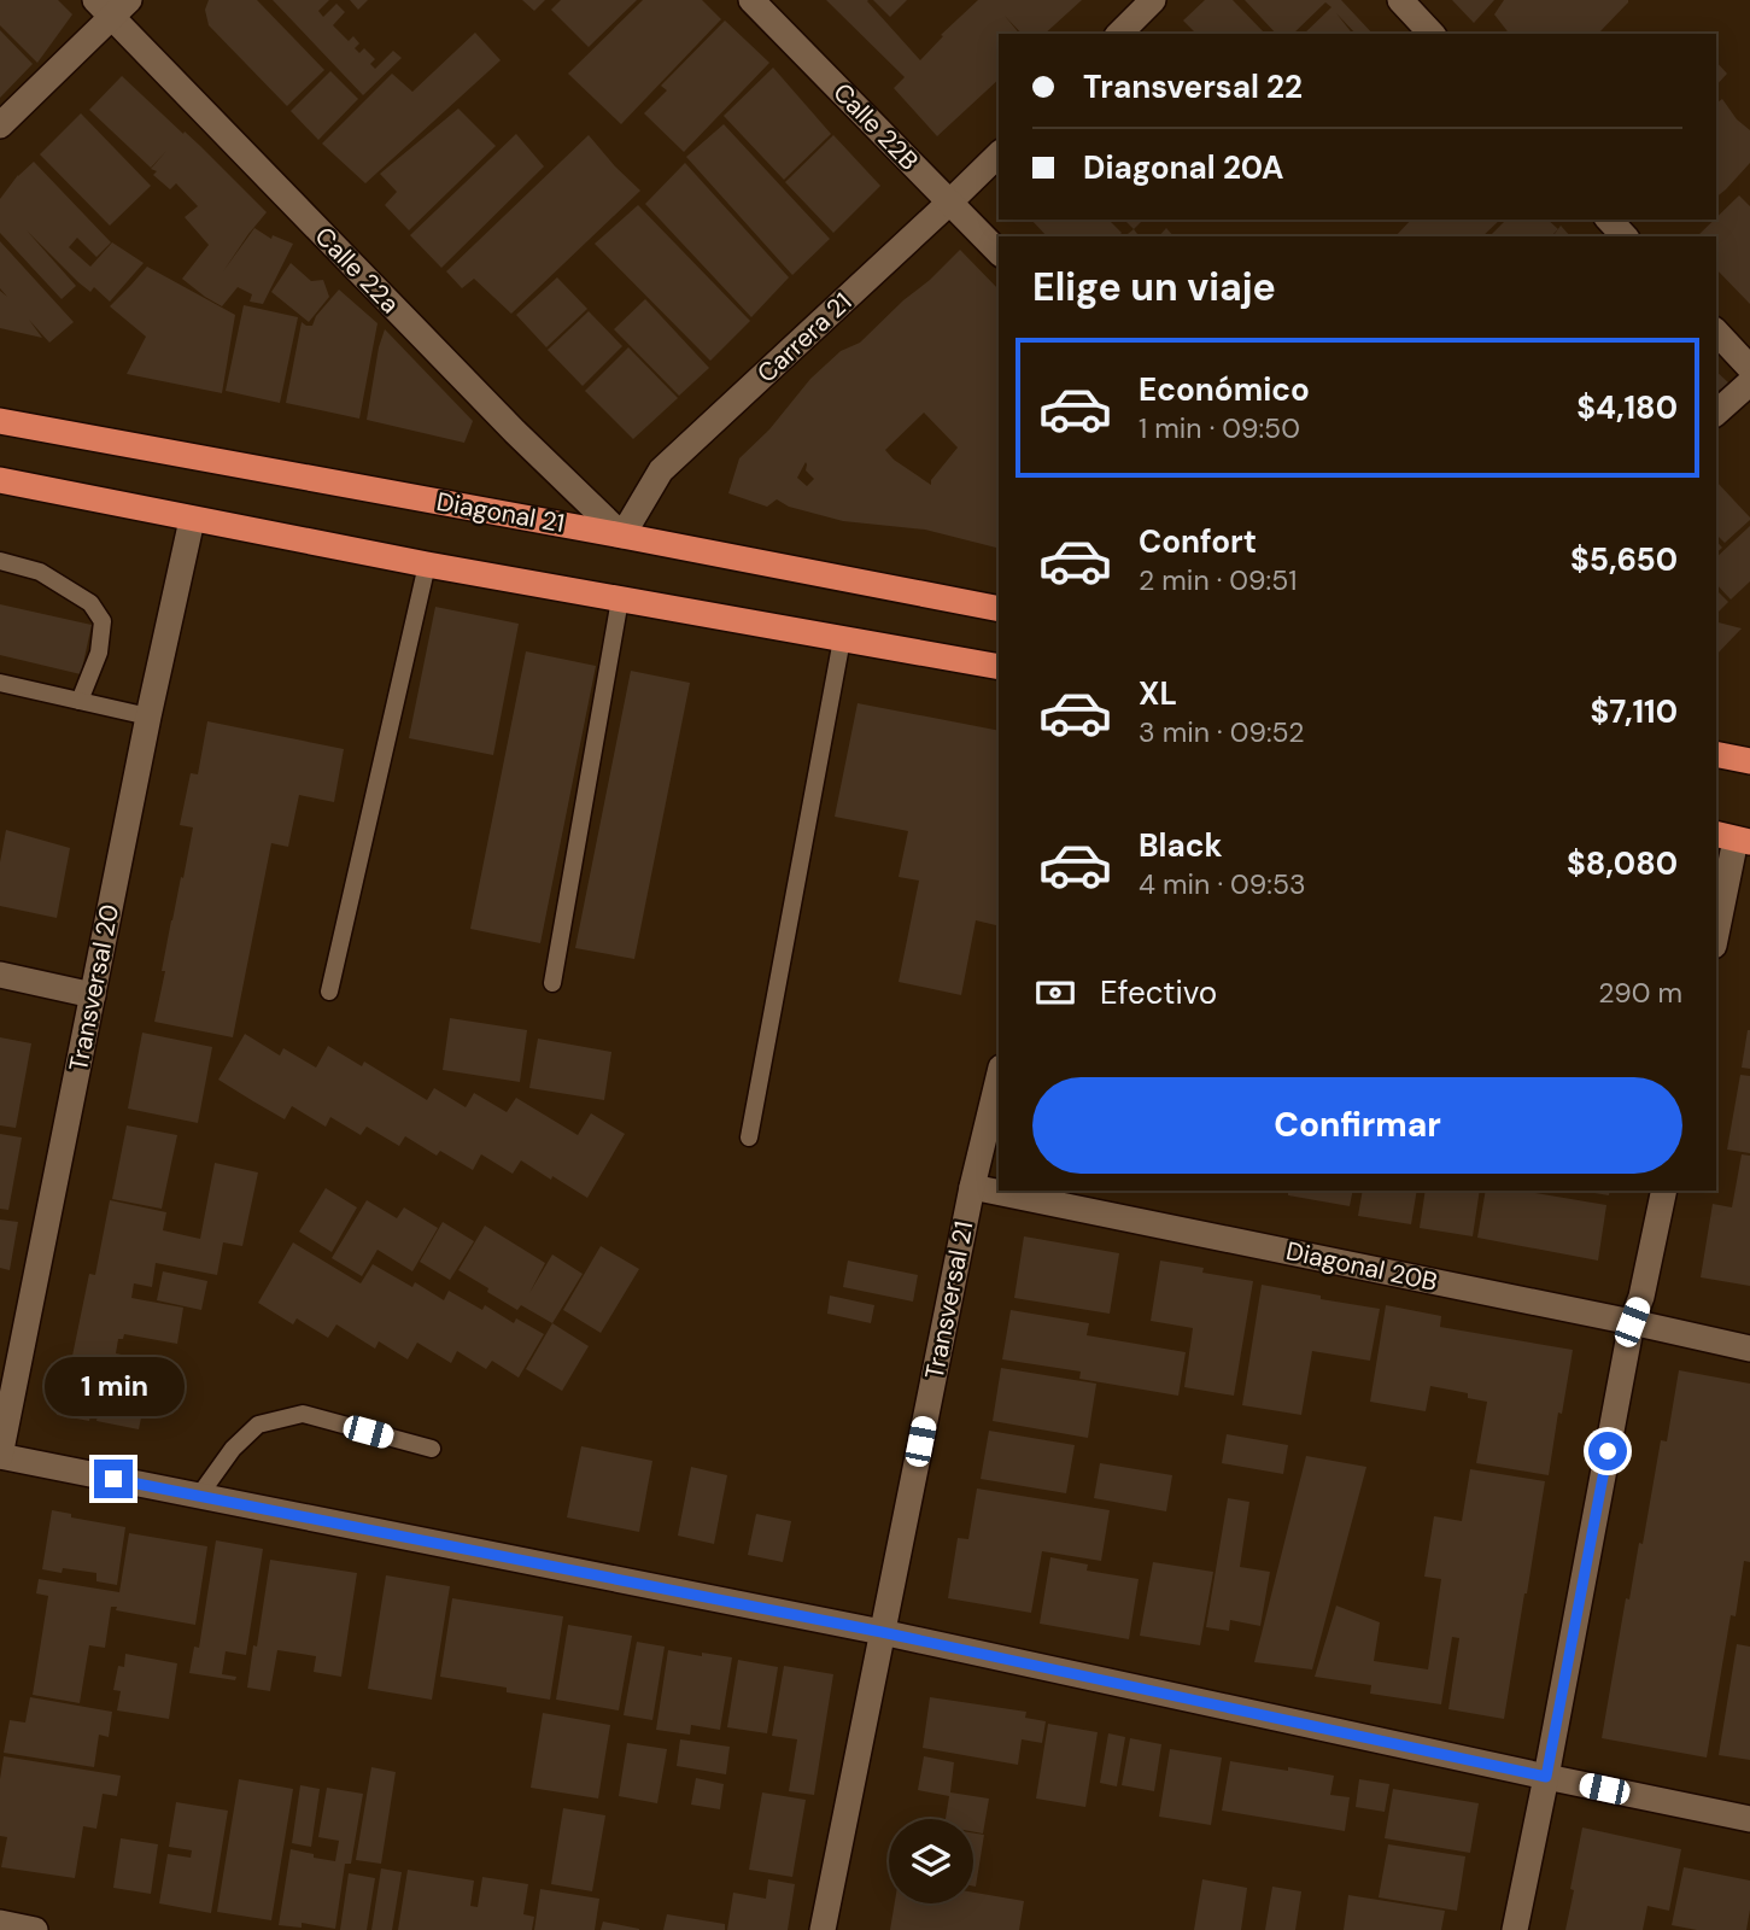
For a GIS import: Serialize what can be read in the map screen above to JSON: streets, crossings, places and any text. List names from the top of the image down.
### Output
{
  "streets": {
    "highway": ["Diagonal 21"],
    "street": [
      "Calle 22B",
      "Calle 22a",
      "Carrera 21",
      "Transversal 20",
      "Diagonal 20B",
      "Transversal 21"
    ]
  },
  "crossings": [
    ["Calle 22B", "Carrera 21"],
    ["Calle 22a", "Carrera 21"],
    ["Calle 22a", "Diagonal 21"],
    ["Carrera 21", "Diagonal 21"],
    ["Diagonal 20B", "Transversal 21"]
  ],
  "page": {
    "banner": ["Transversal 22", "Diagonal 20A"],
    "heading": "Elige un viaje",
    "list": [
      {
        "name": "Económico",
        "note": "1 min · 09:50",
        "value": "$4,180"
      },
      {
        "name": "Confort",
        "note": "2 min · 09:51",
        "value": "$5,650"
      },
      {
        "name": "XL",
        "note": "3 min · 09:52",
        "value": "$7,110"
      },
      {
        "name": "Black",
        "note": "4 min · 09:53",
        "value": "$8,080"
      }
    ],
    "pay": ["Efectivo", "290 m"],
    "buttons": "Confirmar",
    "bubble": "1 min"
  }
}
